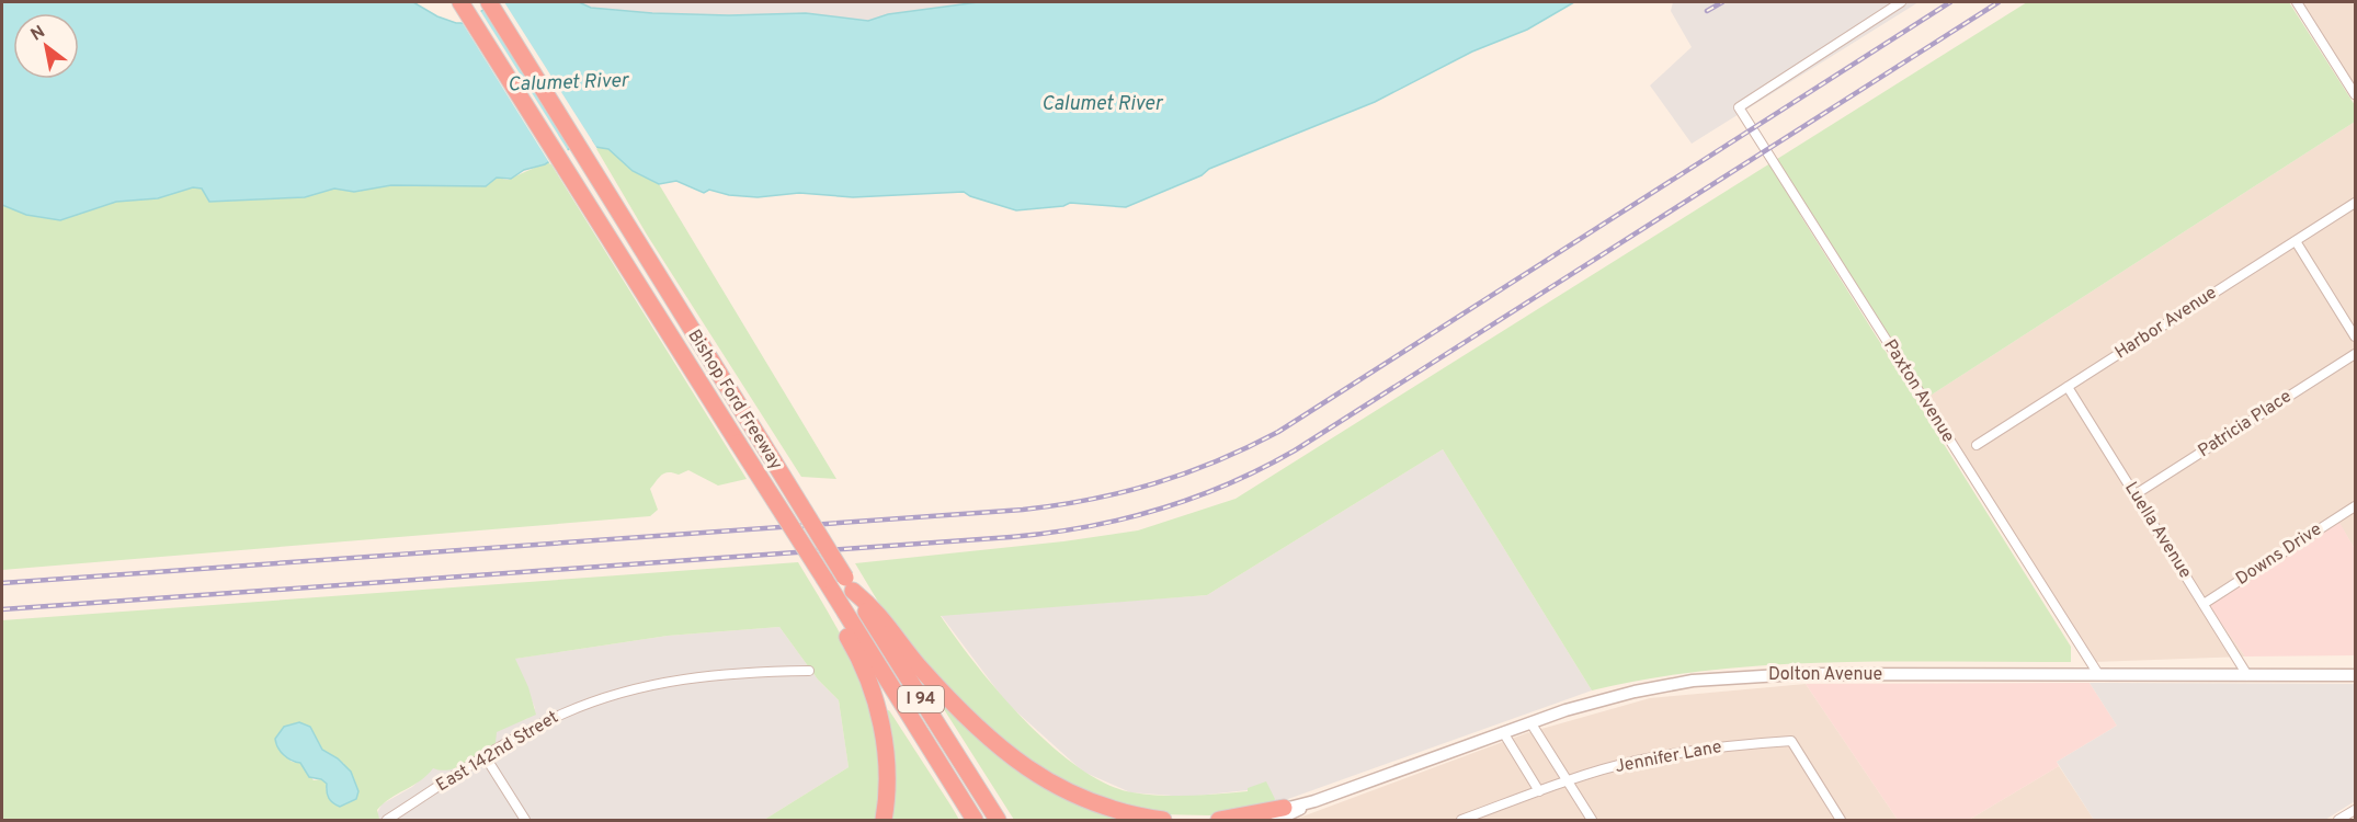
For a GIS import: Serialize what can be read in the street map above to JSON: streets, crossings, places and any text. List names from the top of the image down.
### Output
{
  "streets": {
    "highway": ["Bishop Ford Freeway", "I 94"],
    "street": [
      "Harbor Avenue",
      "Paxton Avenue",
      "Patricia Place",
      "Luella Avenue",
      "Downs Drive",
      "Dolton Avenue",
      "East 142nd Street",
      "Jennifer Lane"
    ]
  },
  "crossings": [
    ["Harbor Avenue", "Luella Avenue"],
    ["Paxton Avenue", "Dolton Avenue"],
    ["Patricia Place", "Luella Avenue"],
    ["Luella Avenue", "Downs Drive"],
    ["Luella Avenue", "Dolton Avenue"]
  ],
  "water": ["Calumet River"],
  "north": "top left"
}
